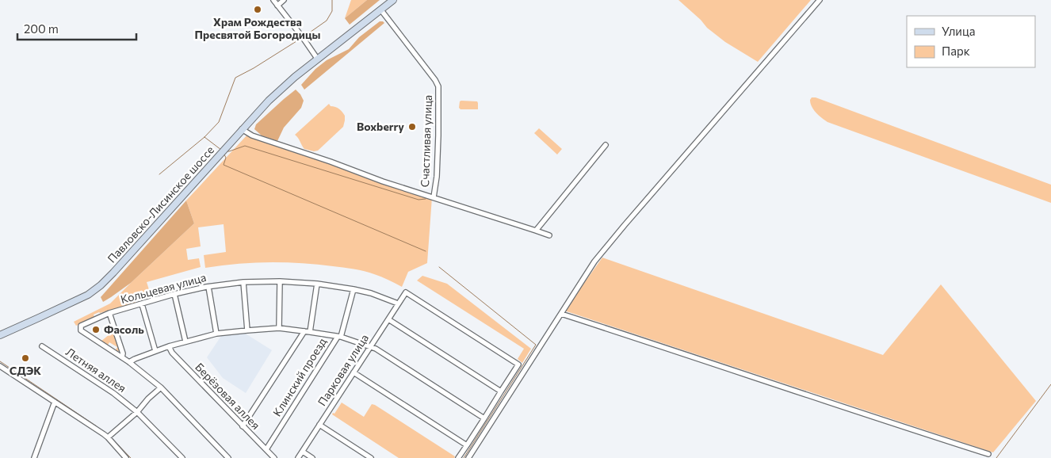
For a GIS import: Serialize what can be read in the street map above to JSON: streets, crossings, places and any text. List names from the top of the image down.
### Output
{
  "streets": {
    "main road": ["Павловско-Лисинское шоссе"],
    "street": [
      "Счастливая улица",
      "Кольцевая улица",
      "Летняя аллея",
      "Парковая улица",
      "Клинский проезд",
      "Берёзовая аллея"
    ]
  },
  "crossings": [
    ["Счастливая улица", "Павловско-Лисинское шоссе"],
    ["Кольцевая улица", "Парковая улица"],
    ["Кольцевая улица", "Клинский проезд"],
    ["Клинский проезд", "Берёзовая аллея"]
  ],
  "places": [
    "Храм Рождества Пресвятой Богородицы",
    "Boxberry",
    "Фасоль",
    "СДЭК"
  ],
  "legend": ["Улица", "Парк"],
  "scale_bar": "200 m"
}
